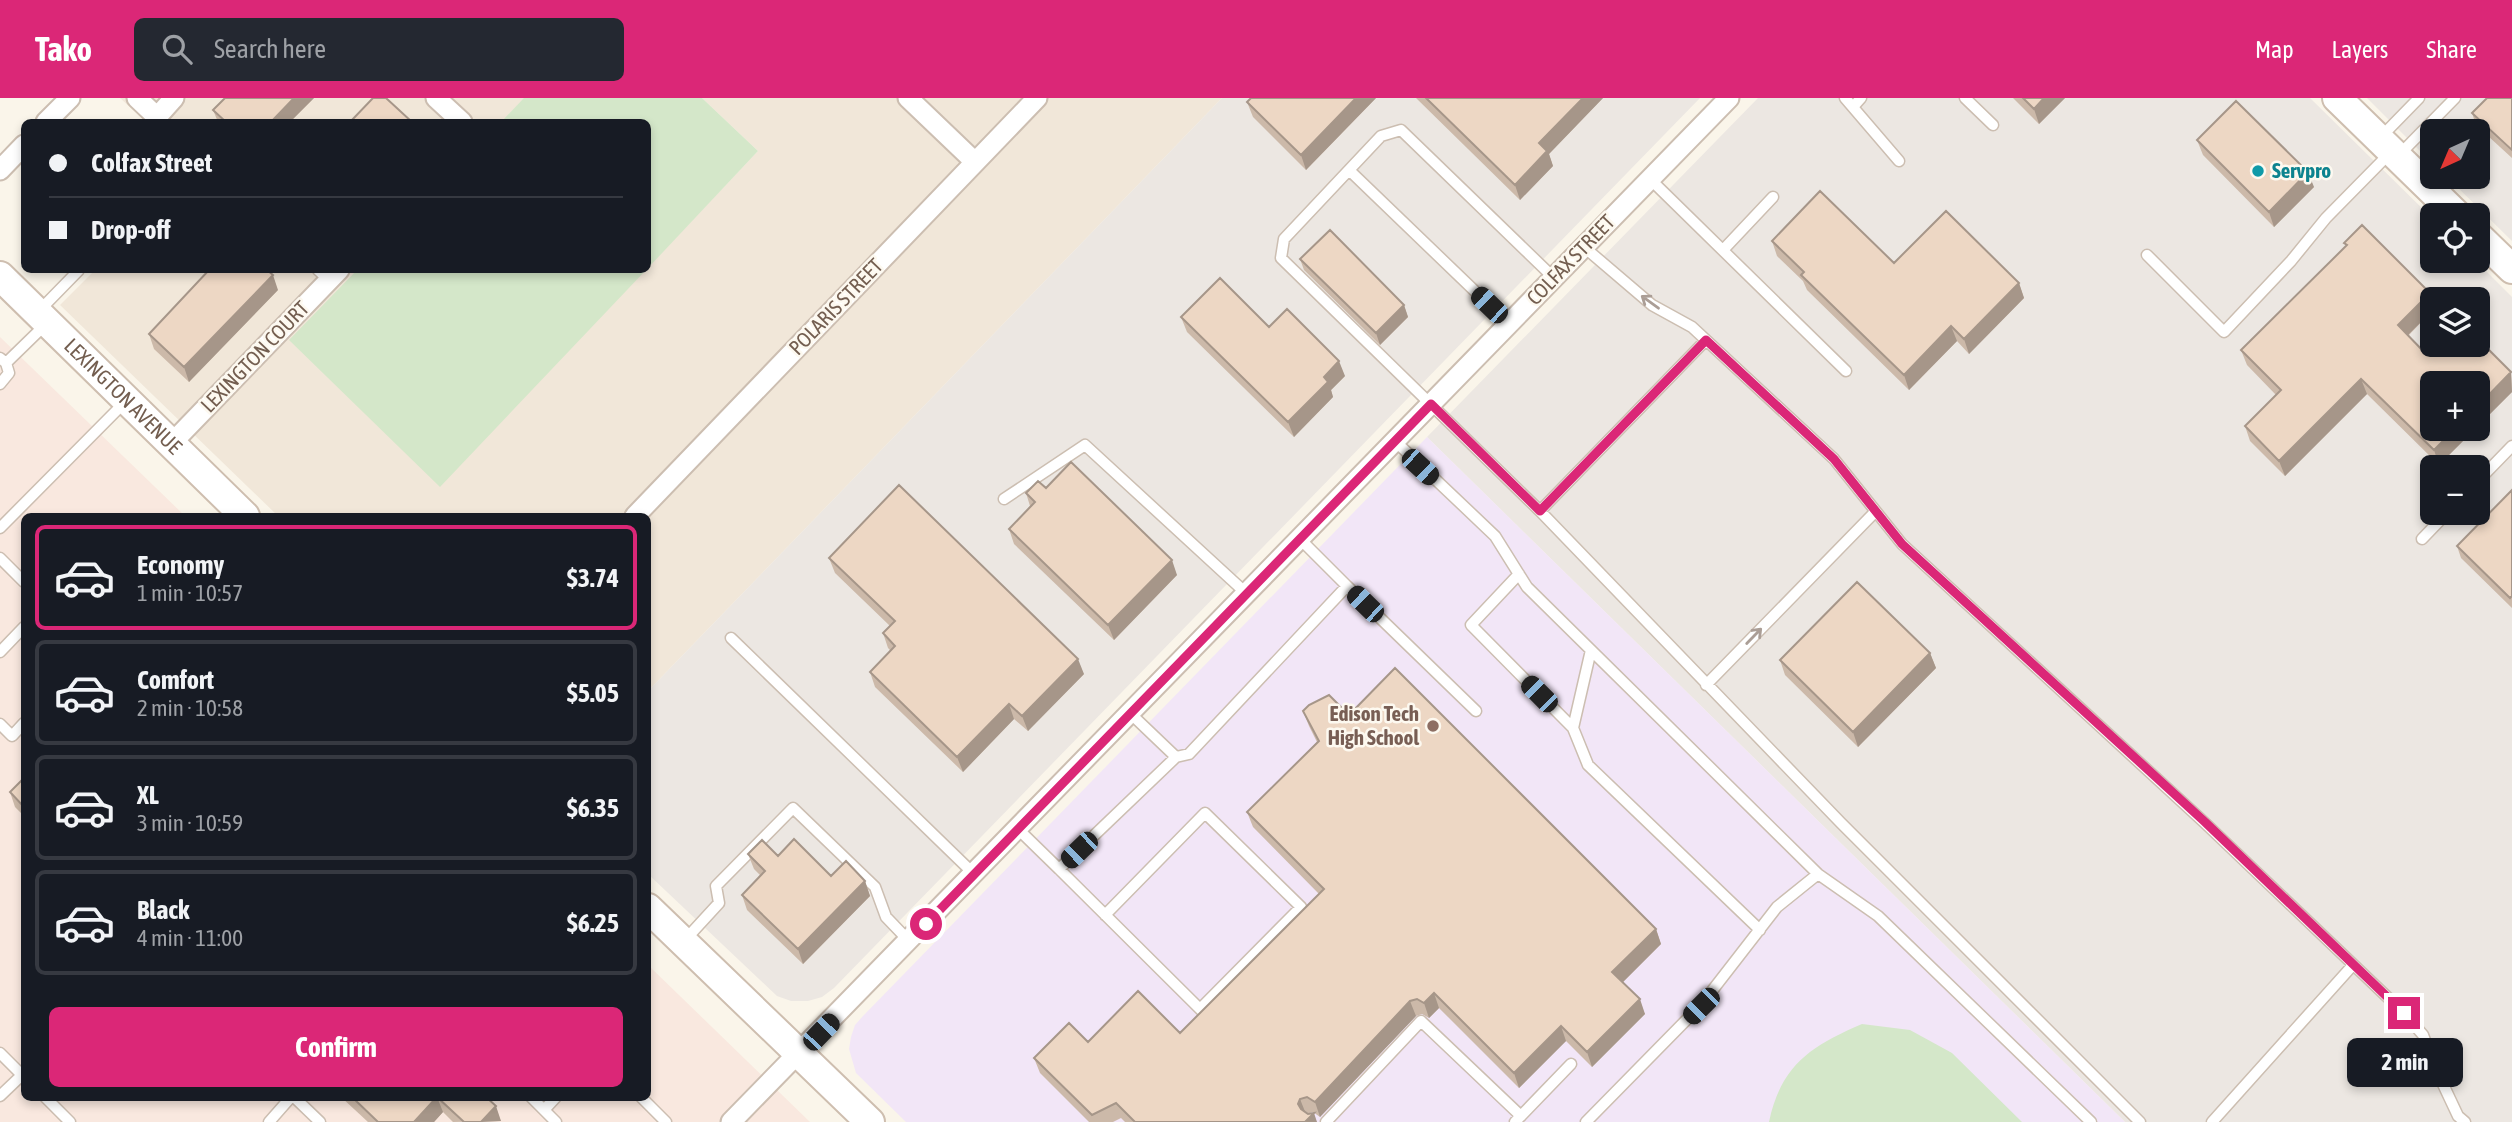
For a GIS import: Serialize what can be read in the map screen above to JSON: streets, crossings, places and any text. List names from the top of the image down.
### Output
{
  "streets": {
    "main road": ["LEXINGTON AVENUE"],
    "street": ["COLFAX STREET", "POLARIS STREET", "LEXINGTON COURT"]
  },
  "crossings": [
    ["LEXINGTON COURT", "LEXINGTON AVENUE"]
  ],
  "places": ["Servpro", "Edison Tech High School"],
  "north": "bottom left",
  "page": {
    "header": "Tako",
    "search": "Search here",
    "nav": ["Map", "Layers", "Share"],
    "map_buttons": ["+", "−"],
    "banner": ["Colfax Street", "Drop-off"],
    "list": [
      {
        "name": "Economy",
        "note": "1 min · 10:57",
        "value": "$3.74"
      },
      {
        "name": "Comfort",
        "note": "2 min · 10:58",
        "value": "$5.05"
      },
      {
        "name": "XL",
        "note": "3 min · 10:59",
        "value": "$6.35"
      },
      {
        "name": "Black",
        "note": "4 min · 11:00",
        "value": "$6.25"
      }
    ],
    "buttons": "Confirm",
    "bubble": "2 min"
  }
}
